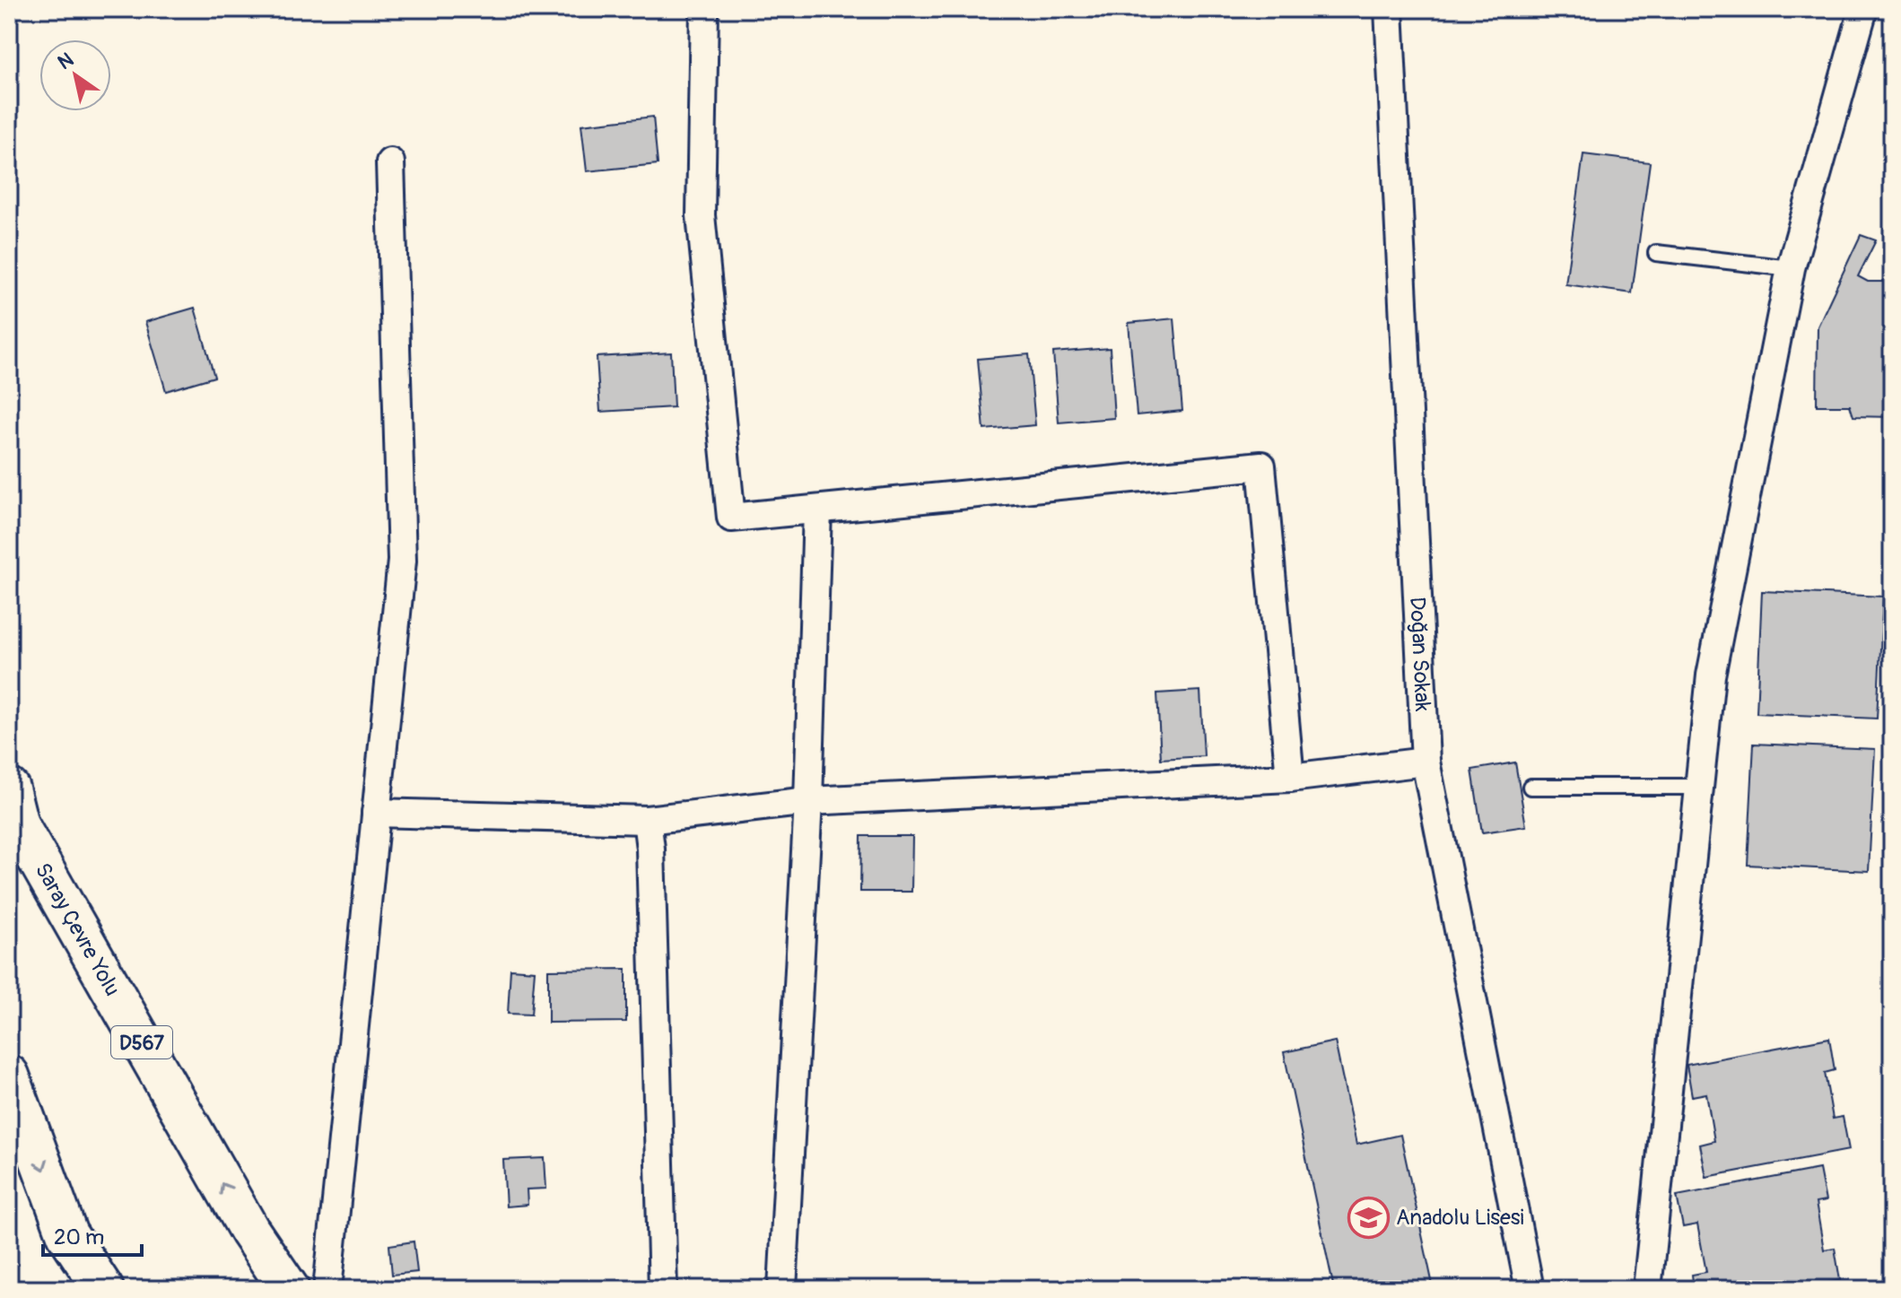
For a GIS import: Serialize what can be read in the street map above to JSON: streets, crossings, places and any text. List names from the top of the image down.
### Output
{
  "streets": {
    "highway": ["Saray Çevre Yolu", "D567"],
    "street": ["Doğan Sokak"]
  },
  "places": {
    "school or university": ["Anadolu Lisesi"]
  },
  "scale_bar": "20 m",
  "north": "top left"
}
